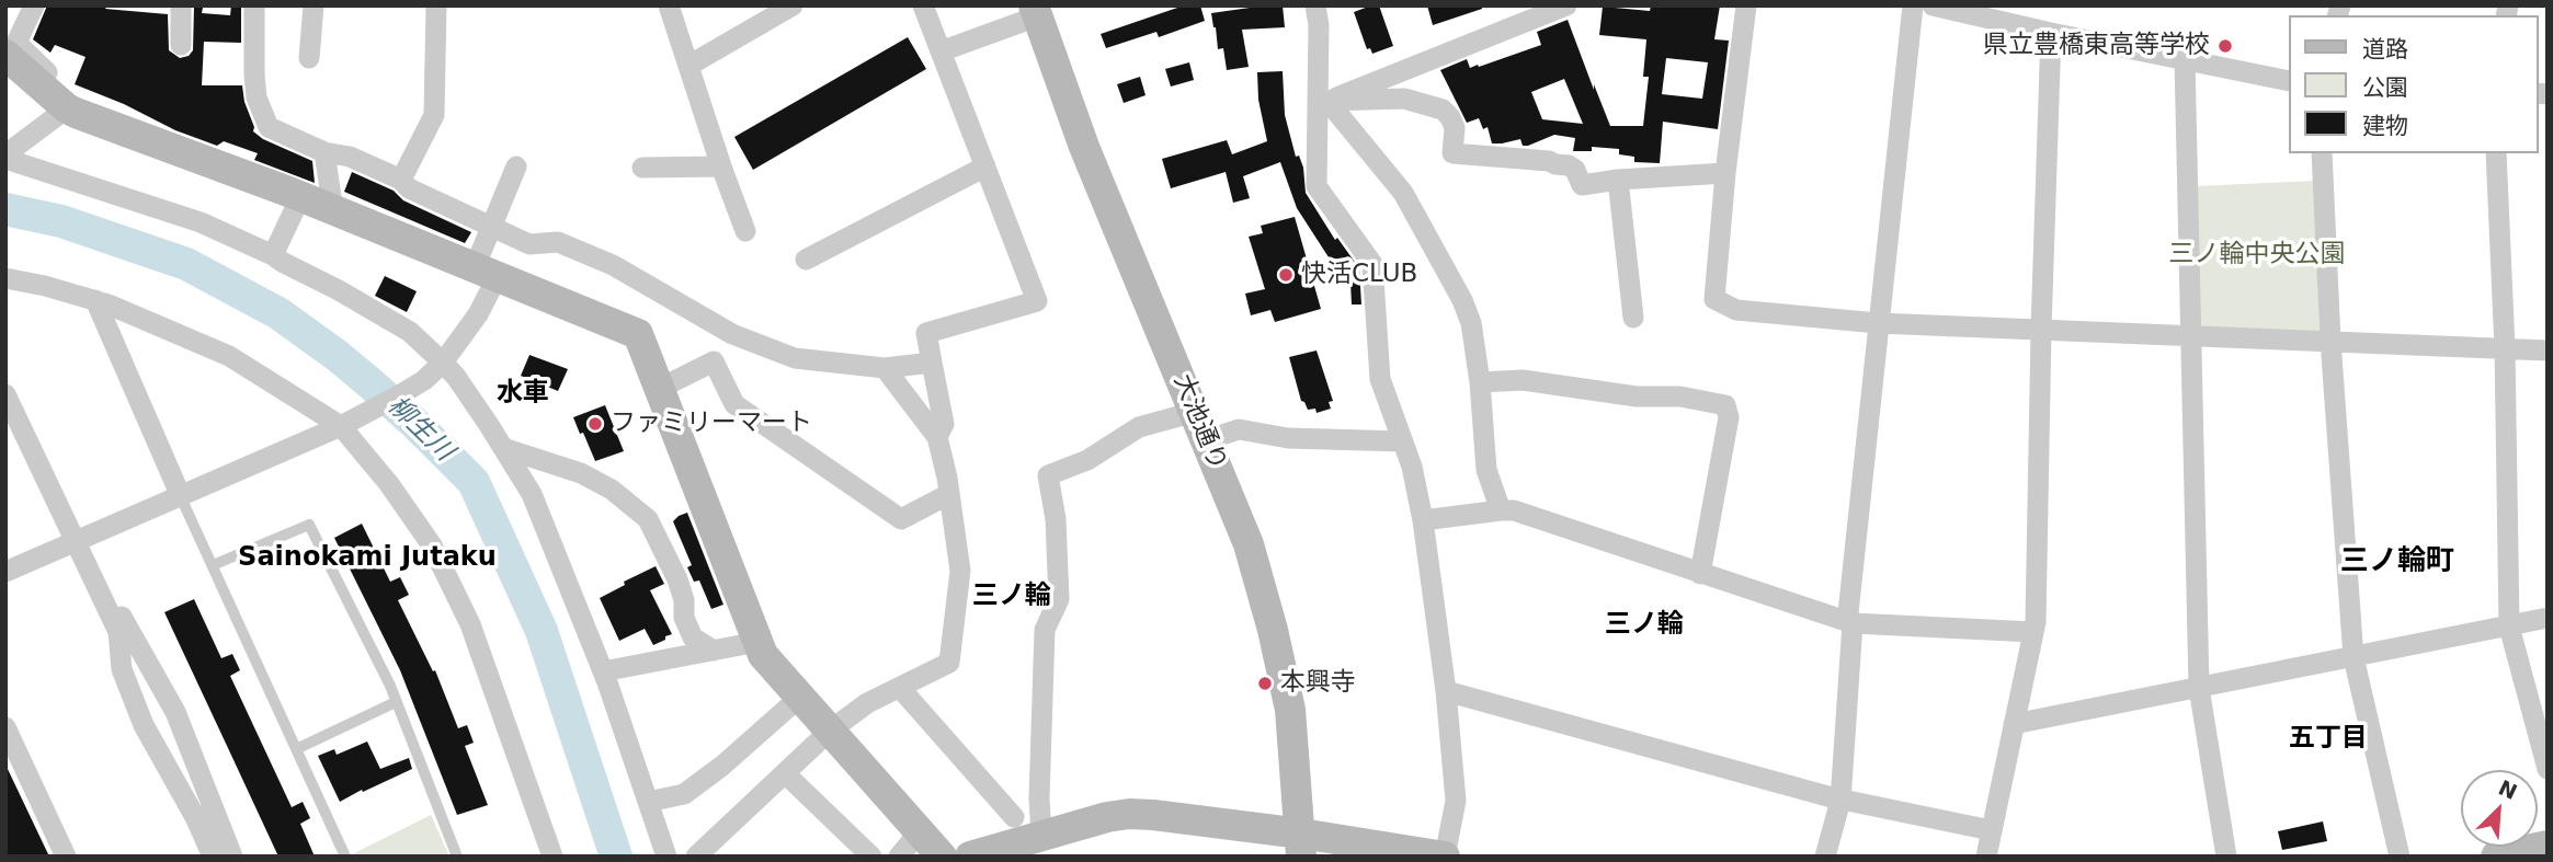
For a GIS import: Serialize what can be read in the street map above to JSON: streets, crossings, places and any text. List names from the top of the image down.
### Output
{
  "streets": {
    "street": ["大池通り"]
  },
  "districts": [
    "水車",
    "Sainokami Jutaku",
    "三ノ輪町",
    "三ノ輪",
    "三ノ輪",
    "五丁目"
  ],
  "water": ["柳生川"],
  "parks": ["三ノ輪中央公園"],
  "places": [
    "県立豊橋東高等学校",
    "快活CLUB",
    "ファミリーマート",
    "本興寺"
  ],
  "legend": ["道路", "公園", "建物"],
  "north": "top right"
}
